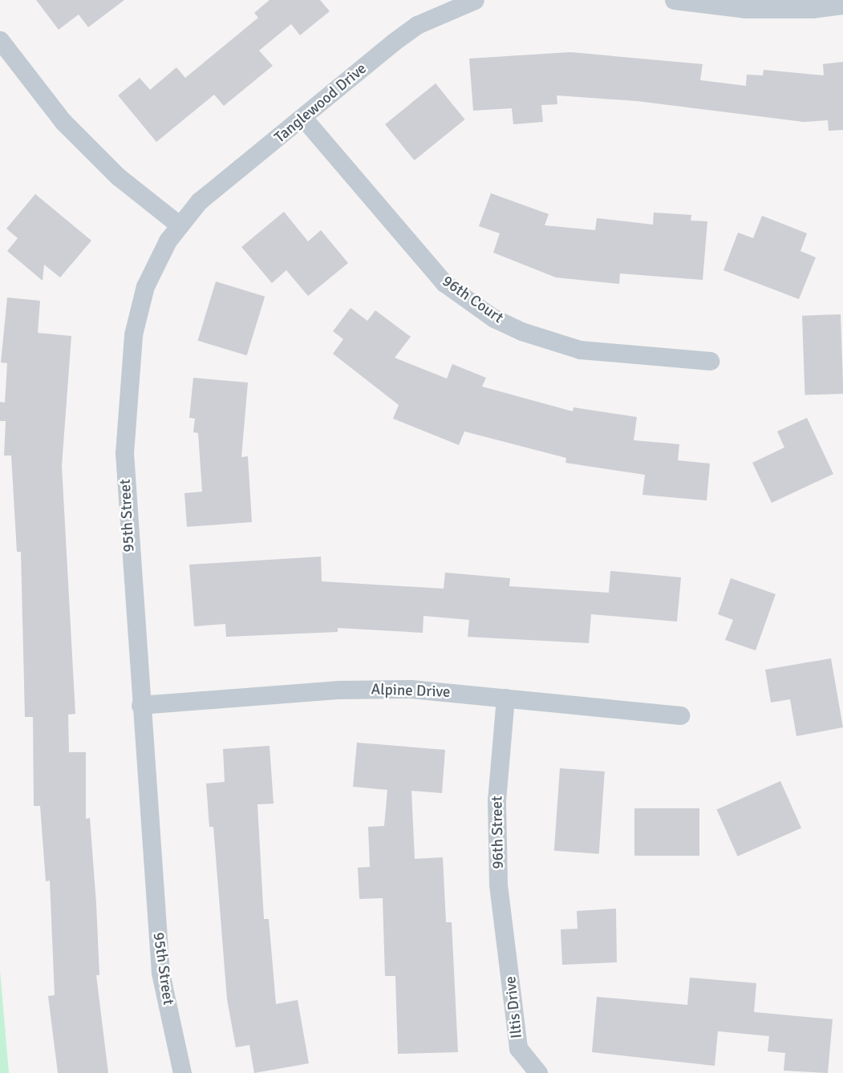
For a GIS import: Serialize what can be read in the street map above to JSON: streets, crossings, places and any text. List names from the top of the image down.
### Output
{
  "streets": {
    "street": [
      "Tanglewood Drive",
      "96th Court",
      "95th Street",
      "Alpine Drive",
      "96th Street",
      "Iltis Drive"
    ]
  },
  "crossings": [
    ["Tanglewood Drive", "96th Court"],
    ["Tanglewood Drive", "95th Street"],
    ["95th Street", "Alpine Drive"],
    ["Alpine Drive", "96th Street"],
    ["96th Street", "Iltis Drive"]
  ]
}
